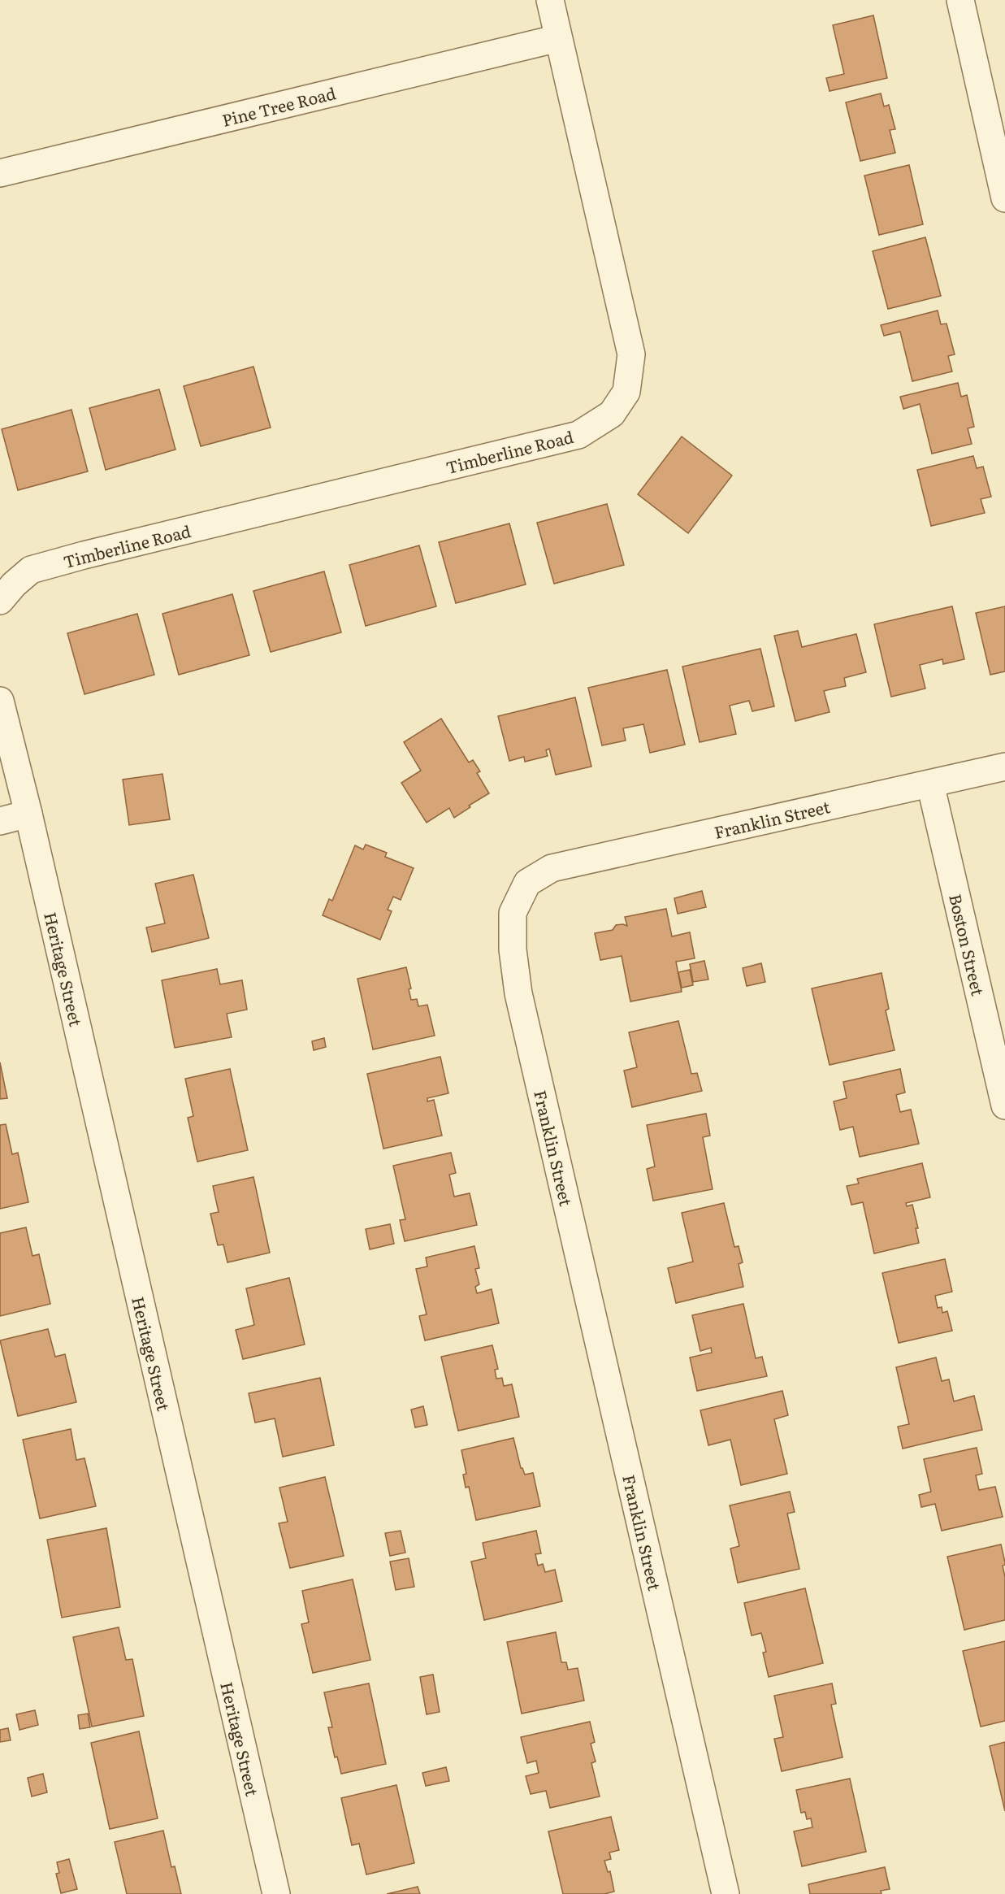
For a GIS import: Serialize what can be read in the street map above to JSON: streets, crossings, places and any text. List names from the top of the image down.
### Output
{
  "streets": {
    "street": [
      "Pine Tree Road",
      "Timberline Road",
      "Franklin Street",
      "Boston Street",
      "Heritage Street"
    ]
  },
  "crossings": [
    ["Pine Tree Road", "Timberline Road"],
    ["Franklin Street", "Boston Street"]
  ]
}
